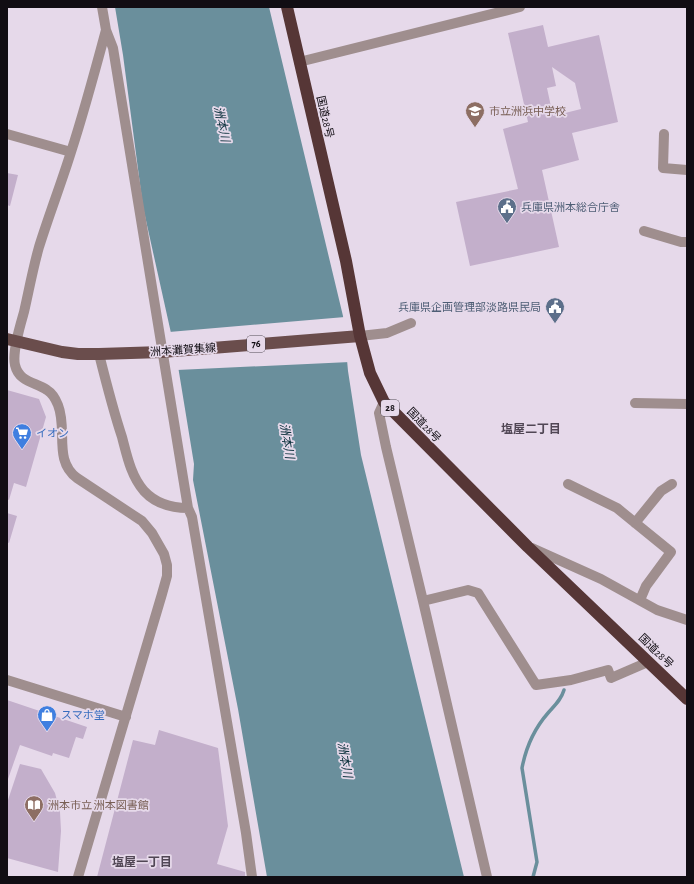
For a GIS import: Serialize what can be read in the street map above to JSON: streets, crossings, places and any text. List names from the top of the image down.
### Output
{
  "streets": {
    "highway": ["国道28号", "28"],
    "main road": ["76", "洲本灘賀集線"]
  },
  "crossings": [
    ["国道28号", "洲本灘賀集線"]
  ],
  "districts": ["塩屋二丁目", "塩屋一丁目"],
  "water": ["洲本川"],
  "places": {
    "school or university": ["市立洲浜中学校"],
    "public building": ["兵庫県洲本総合庁舎", "兵庫県企画管理部淡路県民局"],
    "supermarket": ["イオン"],
    "shop": ["スマホ堂"],
    "library": ["洲本市立 洲本図書館"]
  }
}
